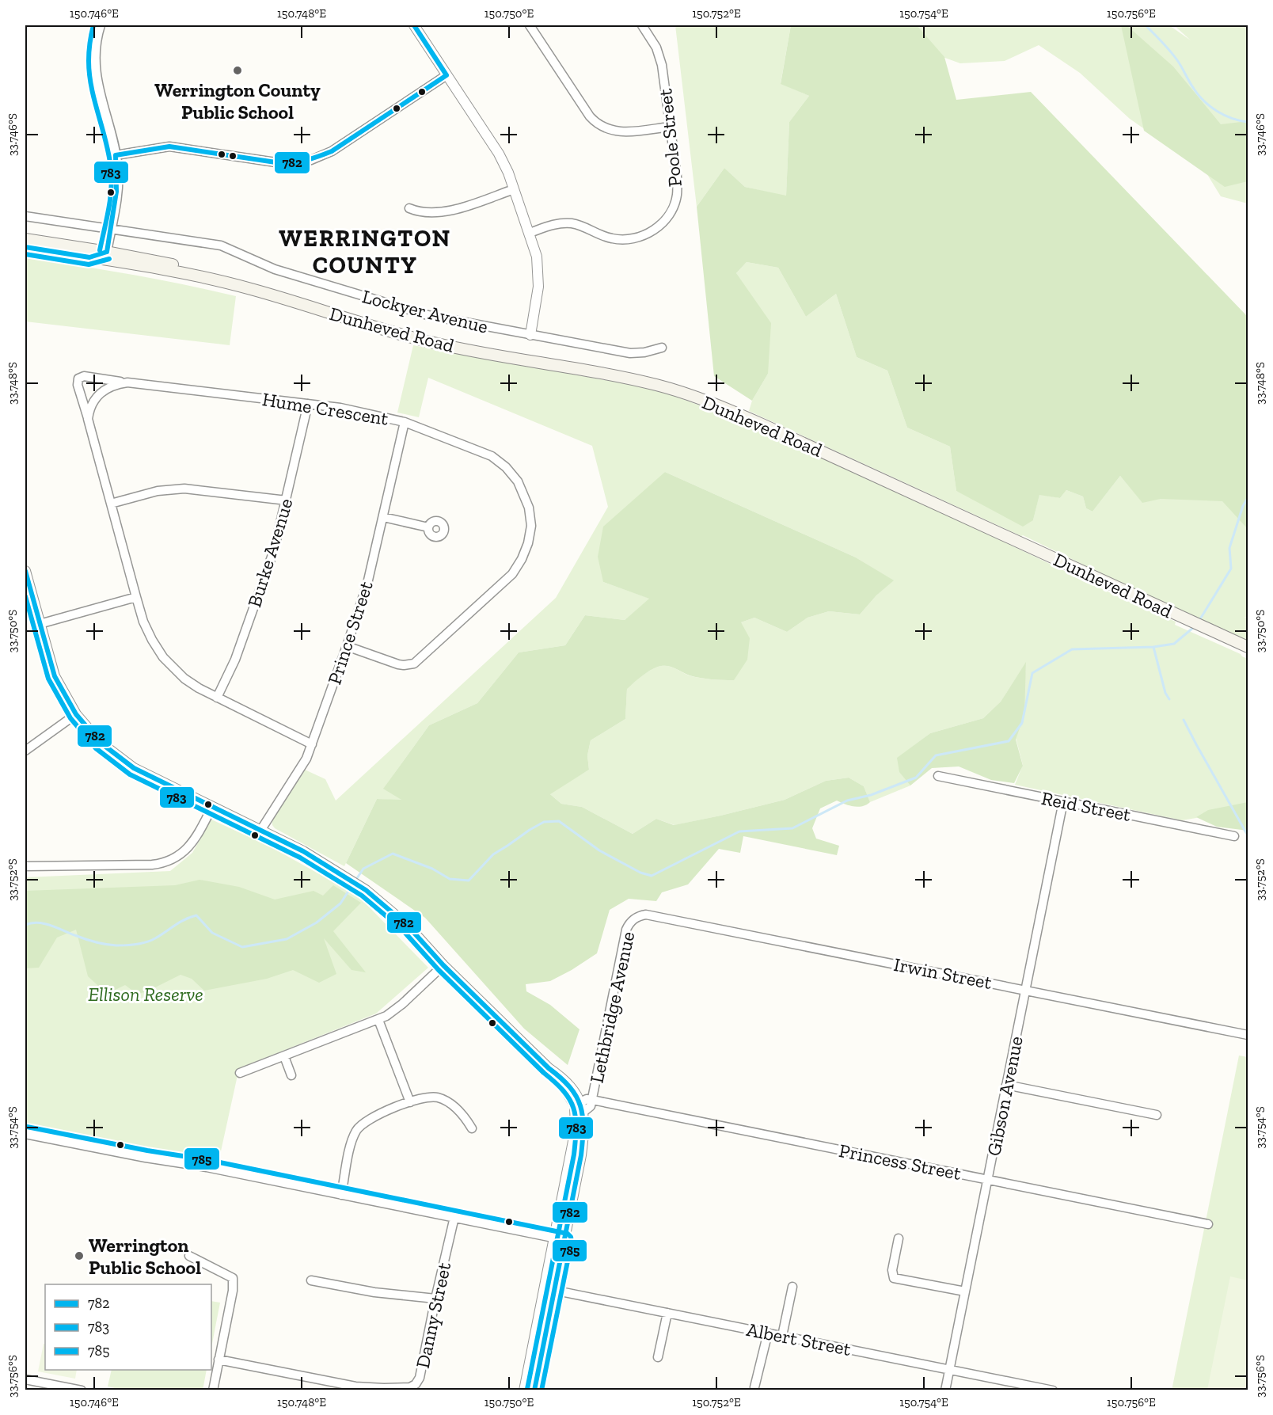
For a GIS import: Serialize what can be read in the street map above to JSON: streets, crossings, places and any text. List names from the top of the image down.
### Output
{
  "streets": {
    "main road": ["Dunheved Road"],
    "street": [
      "Poole Street",
      "Lockyer Avenue",
      "Hume Crescent",
      "Burke Avenue",
      "Prince Street",
      "Reid Street",
      "Irwin Street",
      "Lethbridge Avenue",
      "Gibson Avenue",
      "Princess Street",
      "Danny Street",
      "Albert Street"
    ]
  },
  "crossings": [
    ["Hume Crescent", "Burke Avenue"],
    ["Hume Crescent", "Prince Street"],
    ["Reid Street", "Gibson Avenue"],
    ["Irwin Street", "Lethbridge Avenue"],
    ["Irwin Street", "Gibson Avenue"],
    ["Lethbridge Avenue", "Princess Street"],
    ["Gibson Avenue", "Princess Street"],
    ["Gibson Avenue", "Albert Street"]
  ],
  "districts": ["WERRINGTON COUNTY"],
  "parks": ["Ellison Reserve"],
  "places": ["Werrington County Public School", "Werrington Public School"],
  "lines": ["transit line 782", "transit line 783", "transit line 785"],
  "legend": ["782", "783", "785"],
  "coordinates": [
    "150.746°E",
    "150.748°E",
    "150.750°E",
    "150.752°E",
    "150.754°E",
    "150.756°E",
    "33.746°S",
    "33.748°S",
    "33.750°S",
    "33.752°S",
    "33.754°S",
    "33.756°S"
  ]
}
